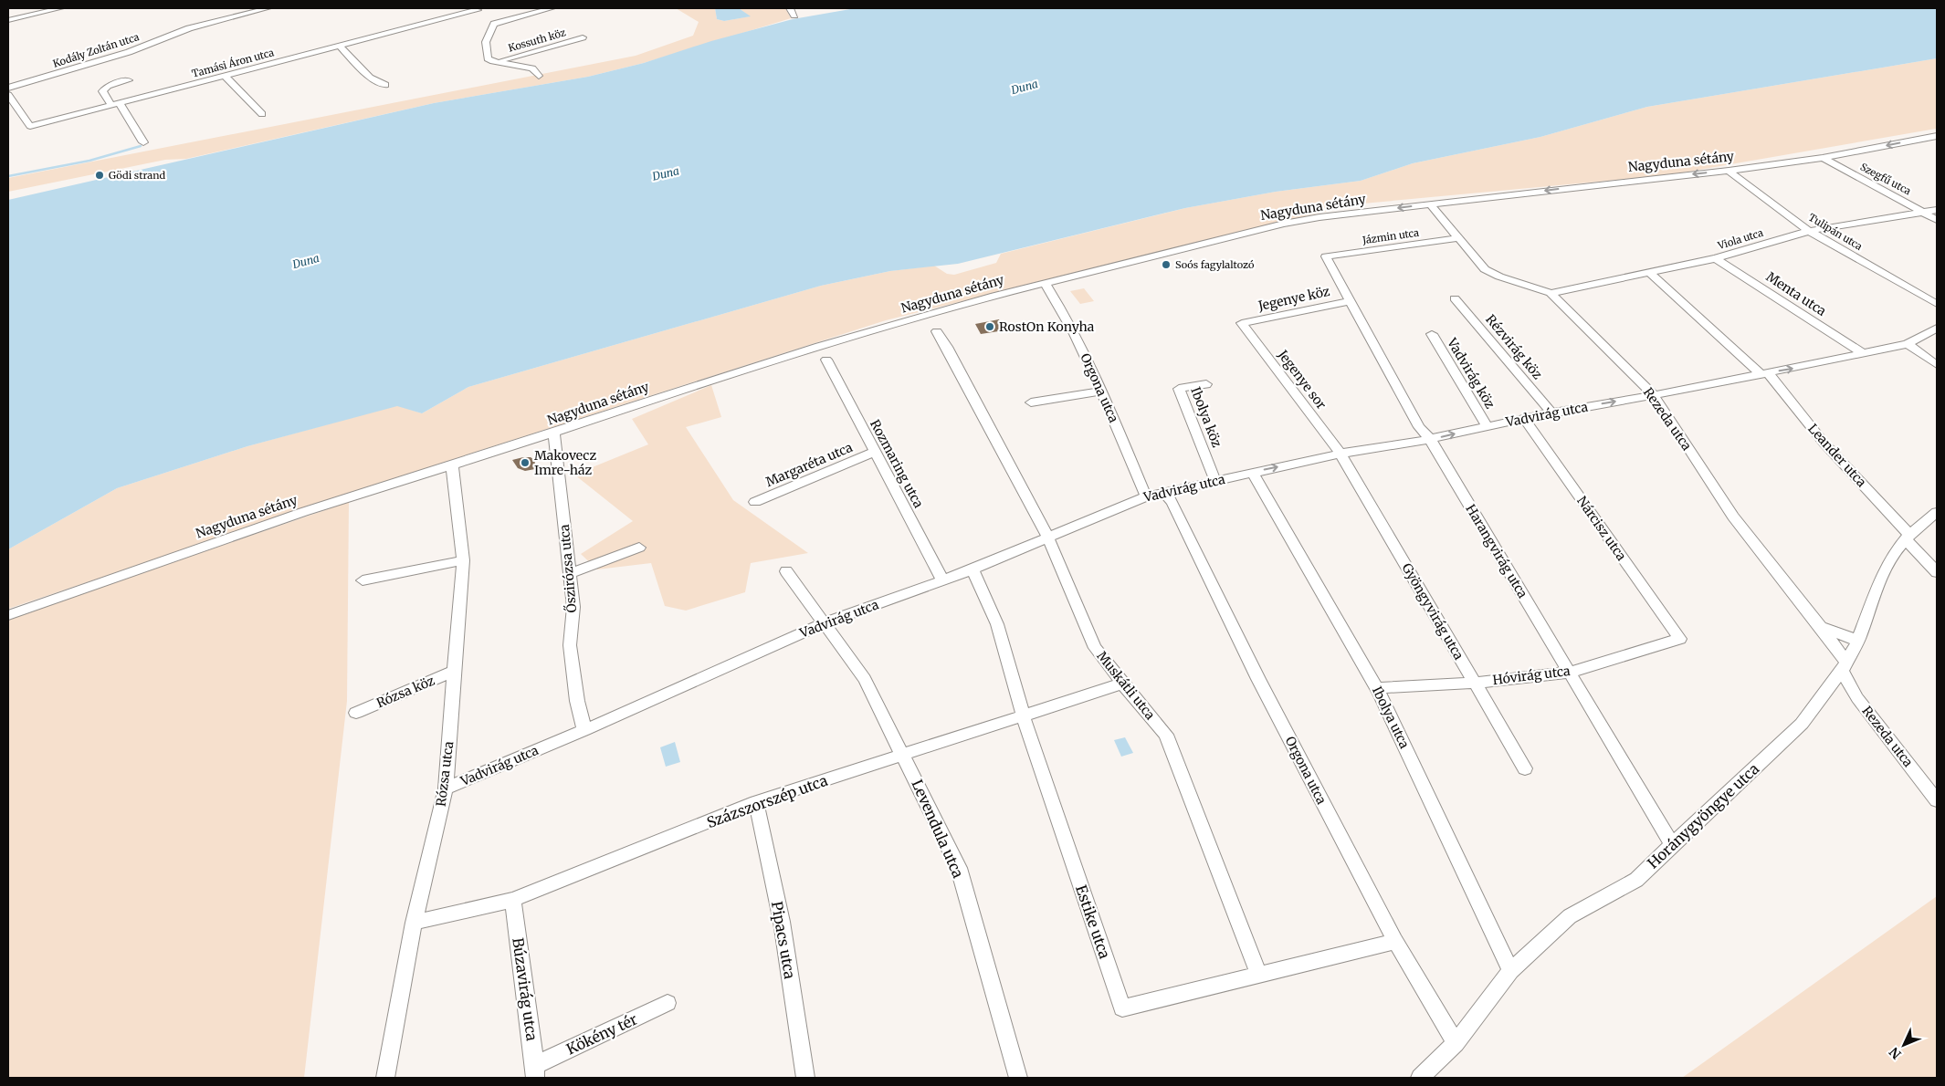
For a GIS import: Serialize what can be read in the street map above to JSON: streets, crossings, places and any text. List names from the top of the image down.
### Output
{
  "streets": {
    "street": [
      "Kossuth köz",
      "Kodály Zoltán utca",
      "Tamási Áron utca",
      "Nagyduna sétány",
      "Szegfű utca",
      "Tulipán utca",
      "Jázmin utca",
      "Viola utca",
      "Menta utca",
      "Jegenye köz",
      "Rézvirág köz",
      "Vadvirág köz",
      "Jegenye sor",
      "Orgona utca",
      "Vadvirág utca",
      "Ibolya köz",
      "Rezeda utca",
      "Leander utca",
      "Rozmaring utca",
      "Margaréta utca",
      "Nárcisz utca",
      "Harangvirág utca",
      "Őszirózsa utca",
      "Gyöngyvirág utca",
      "Hóvirág utca",
      "Muskátli utca",
      "Rózsa köz",
      "Ibolya utca",
      "Rózsa utca",
      "Százszorszép utca",
      "Horánygyöngye utca",
      "Levendula utca",
      "Estike utca",
      "Pipacs utca",
      "Búzavirág utca",
      "Kökény tér"
    ]
  },
  "crossings": [
    ["Nagyduna sétány", "Szegfű utca"],
    ["Nagyduna sétány", "Tulipán utca"],
    ["Nagyduna sétány", "Orgona utca"],
    ["Nagyduna sétány", "Rezeda utca"],
    ["Nagyduna sétány", "Őszirózsa utca"],
    ["Nagyduna sétány", "Rózsa utca"],
    ["Szegfű utca", "Viola utca"],
    ["Tulipán utca", "Viola utca"],
    ["Jázmin utca", "Rezeda utca"],
    ["Jázmin utca", "Harangvirág utca"],
    ["Viola utca", "Menta utca"],
    ["Viola utca", "Rezeda utca"],
    ["Viola utca", "Leander utca"],
    ["Menta utca", "Vadvirág utca"],
    ["Jegenye köz", "Jegenye sor"],
    ["Jegenye köz", "Harangvirág utca"],
    ["Rézvirág köz", "Vadvirág utca"],
    ["Vadvirág köz", "Vadvirág utca"],
    ["Jegenye sor", "Vadvirág utca"],
    ["Jegenye sor", "Gyöngyvirág utca"],
    ["Orgona utca", "Vadvirág utca"],
    ["Orgona utca", "Horánygyöngye utca"],
    ["Orgona utca", "Estike utca"],
    ["Vadvirág utca", "Ibolya köz"],
    ["Vadvirág utca", "Rezeda utca"],
    ["Vadvirág utca", "Leander utca"],
    ["Vadvirág utca", "Rozmaring utca"],
    ["Vadvirág utca", "Nárcisz utca"],
    ["Vadvirág utca", "Harangvirág utca"],
    ["Vadvirág utca", "Őszirózsa utca"],
    ["Vadvirág utca", "Gyöngyvirág utca"],
    ["Vadvirág utca", "Muskátli utca"],
    ["Vadvirág utca", "Ibolya utca"],
    ["Vadvirág utca", "Rózsa utca"],
    ["Vadvirág utca", "Levendula utca"],
    ["Vadvirág utca", "Estike utca"],
    ["Rezeda utca", "Horánygyöngye utca"],
    ["Leander utca", "Horánygyöngye utca"],
    ["Rozmaring utca", "Margaréta utca"],
    ["Nárcisz utca", "Hóvirág utca"],
    ["Harangvirág utca", "Hóvirág utca"],
    ["Harangvirág utca", "Horánygyöngye utca"],
    ["Gyöngyvirág utca", "Hóvirág utca"],
    ["Hóvirág utca", "Ibolya utca"],
    ["Muskátli utca", "Százszorszép utca"],
    ["Muskátli utca", "Estike utca"],
    ["Rózsa köz", "Rózsa utca"],
    ["Ibolya utca", "Horánygyöngye utca"],
    ["Rózsa utca", "Százszorszép utca"],
    ["Százszorszép utca", "Levendula utca"],
    ["Százszorszép utca", "Estike utca"],
    ["Százszorszép utca", "Pipacs utca"],
    ["Százszorszép utca", "Búzavirág utca"],
    ["Búzavirág utca", "Kökény tér"]
  ],
  "one_way": ["Nagyduna sétány"],
  "water": ["Duna"],
  "places": [
    "Gödi strand",
    "Soós fagylaltozó",
    "RostOn Konyha",
    "Makovecz Imre-ház"
  ],
  "north": "bottom left"
}
